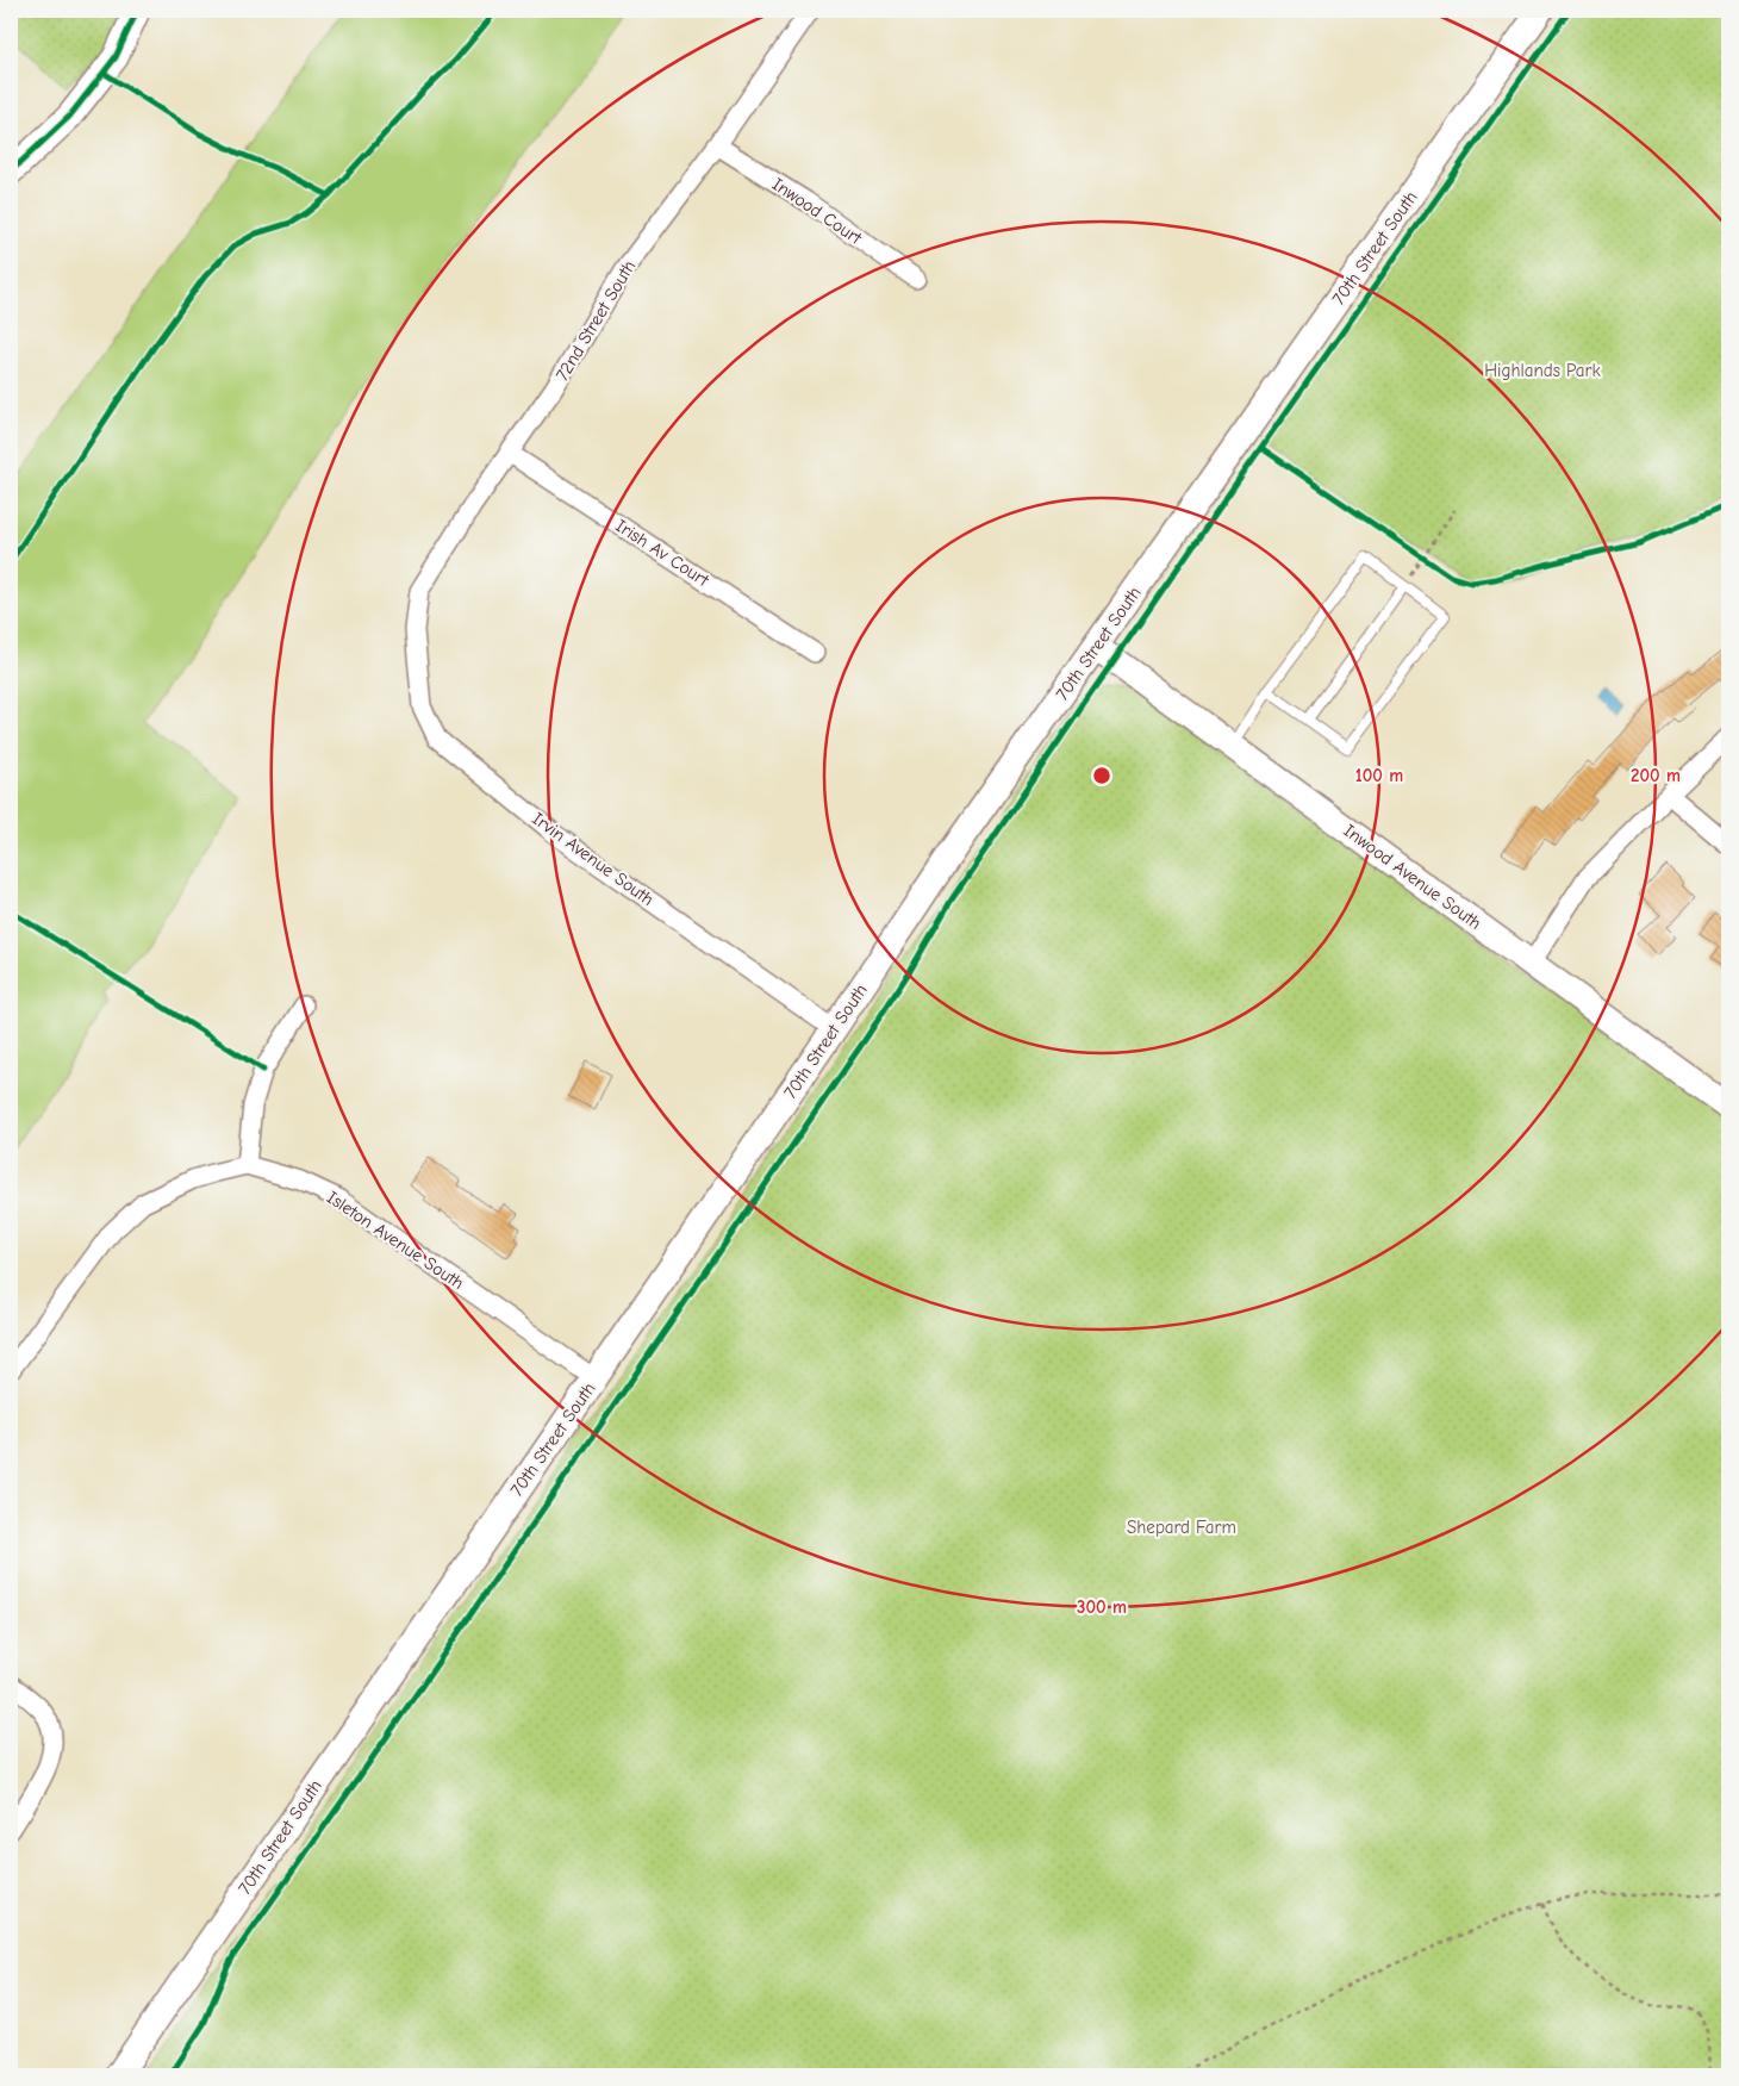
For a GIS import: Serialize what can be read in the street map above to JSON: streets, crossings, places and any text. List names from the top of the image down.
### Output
{
  "streets": {
    "main road": ["70th Street South", "Inwood Avenue South"],
    "street": [
      "Inwood Court",
      "72nd Street South",
      "Irish Av Court",
      "Irvin Avenue South",
      "Isleton Avenue South"
    ]
  },
  "crossings": [
    ["Inwood Court", "72nd Street South"],
    ["70th Street South", "Irvin Avenue South"],
    ["70th Street South", "Inwood Avenue South"],
    ["70th Street South", "Isleton Avenue South"],
    ["72nd Street South", "Irish Av Court"],
    ["72nd Street South", "Irvin Avenue South"]
  ],
  "parks": ["Highlands Park", "Shepard Farm"],
  "rings": ["100 m", "200 m", "300 m"]
}
